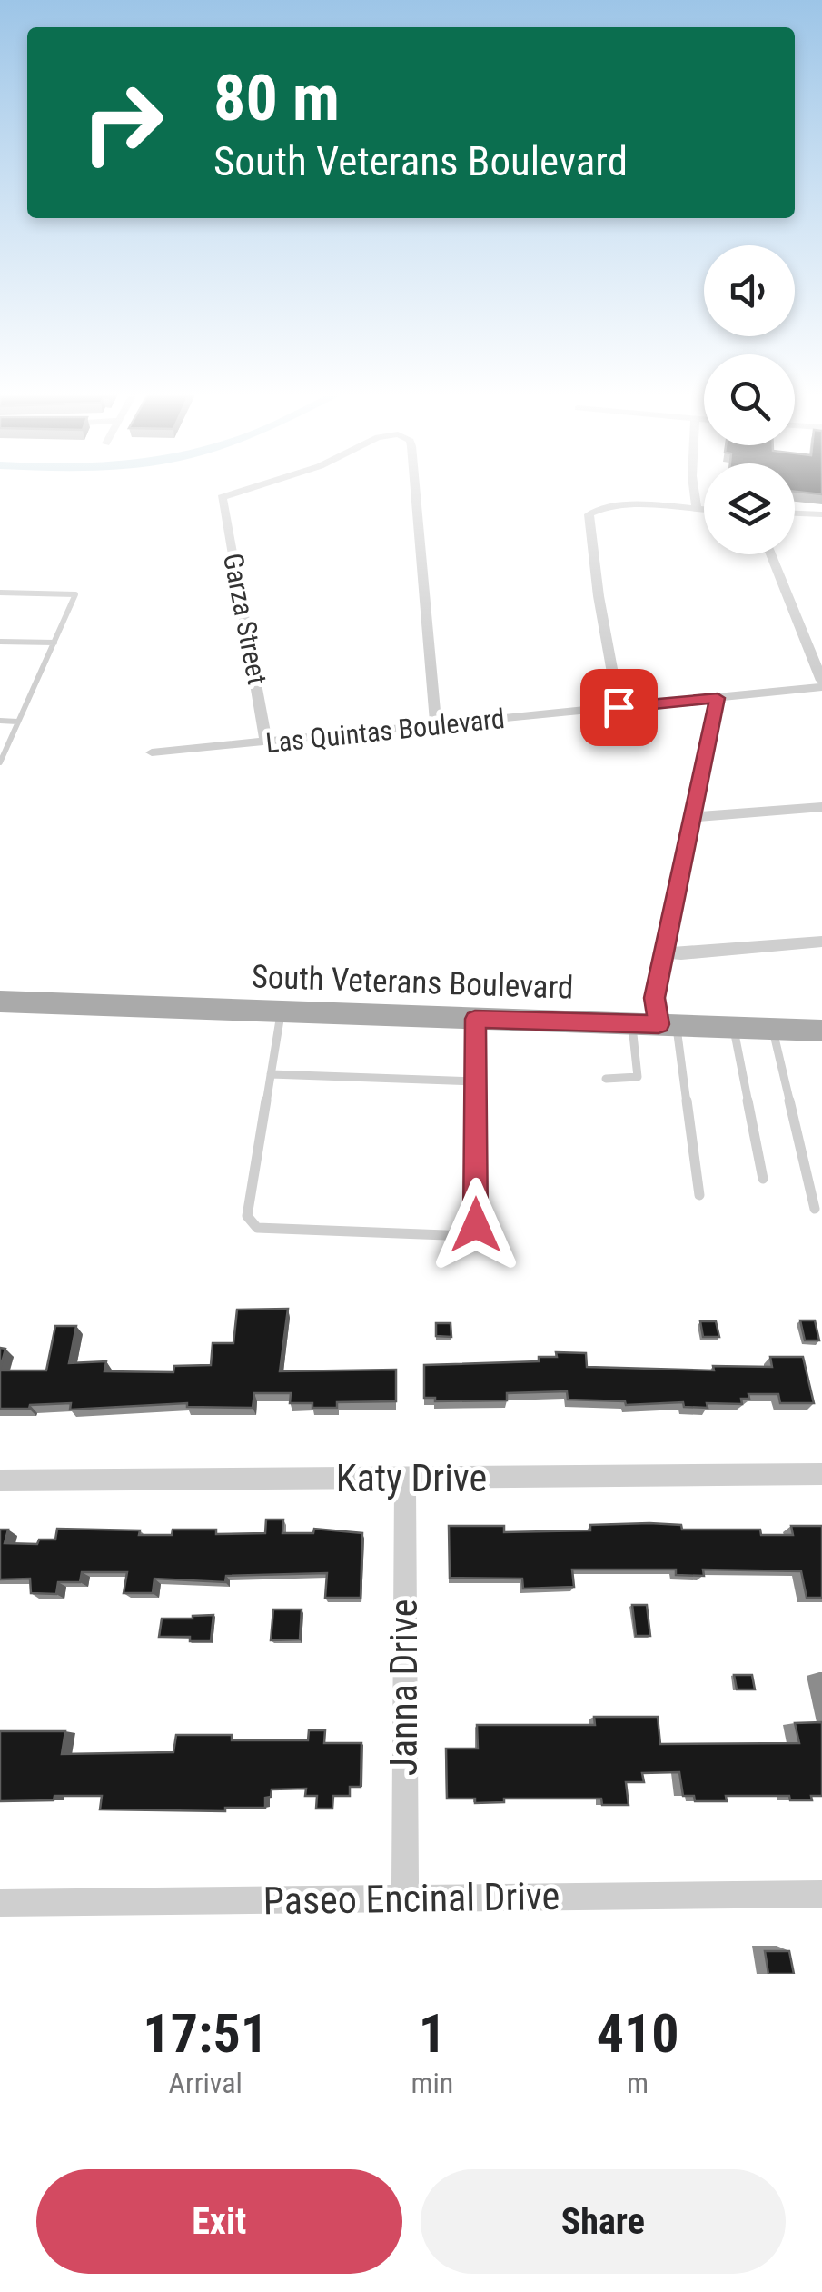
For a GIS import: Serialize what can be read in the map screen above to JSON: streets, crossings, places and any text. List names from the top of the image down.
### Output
{
  "streets": {
    "main road": ["South Veterans Boulevard"],
    "street": [
      "Garza Street",
      "Las Quintas Boulevard",
      "Katy Drive",
      "Janna Drive",
      "Paseo Encinal Drive"
    ]
  },
  "crossings": [
    ["Garza Street", "Las Quintas Boulevard"],
    ["Katy Drive", "Janna Drive"],
    ["Janna Drive", "Paseo Encinal Drive"]
  ],
  "page": {
    "turn": ["80 m", "South Veterans Boulevard"],
    "eta": [
      "17:51",
      "Arrival",
      "1",
      "min",
      "410",
      "m"
    ],
    "buttons": ["Exit", "Share"]
  }
}
